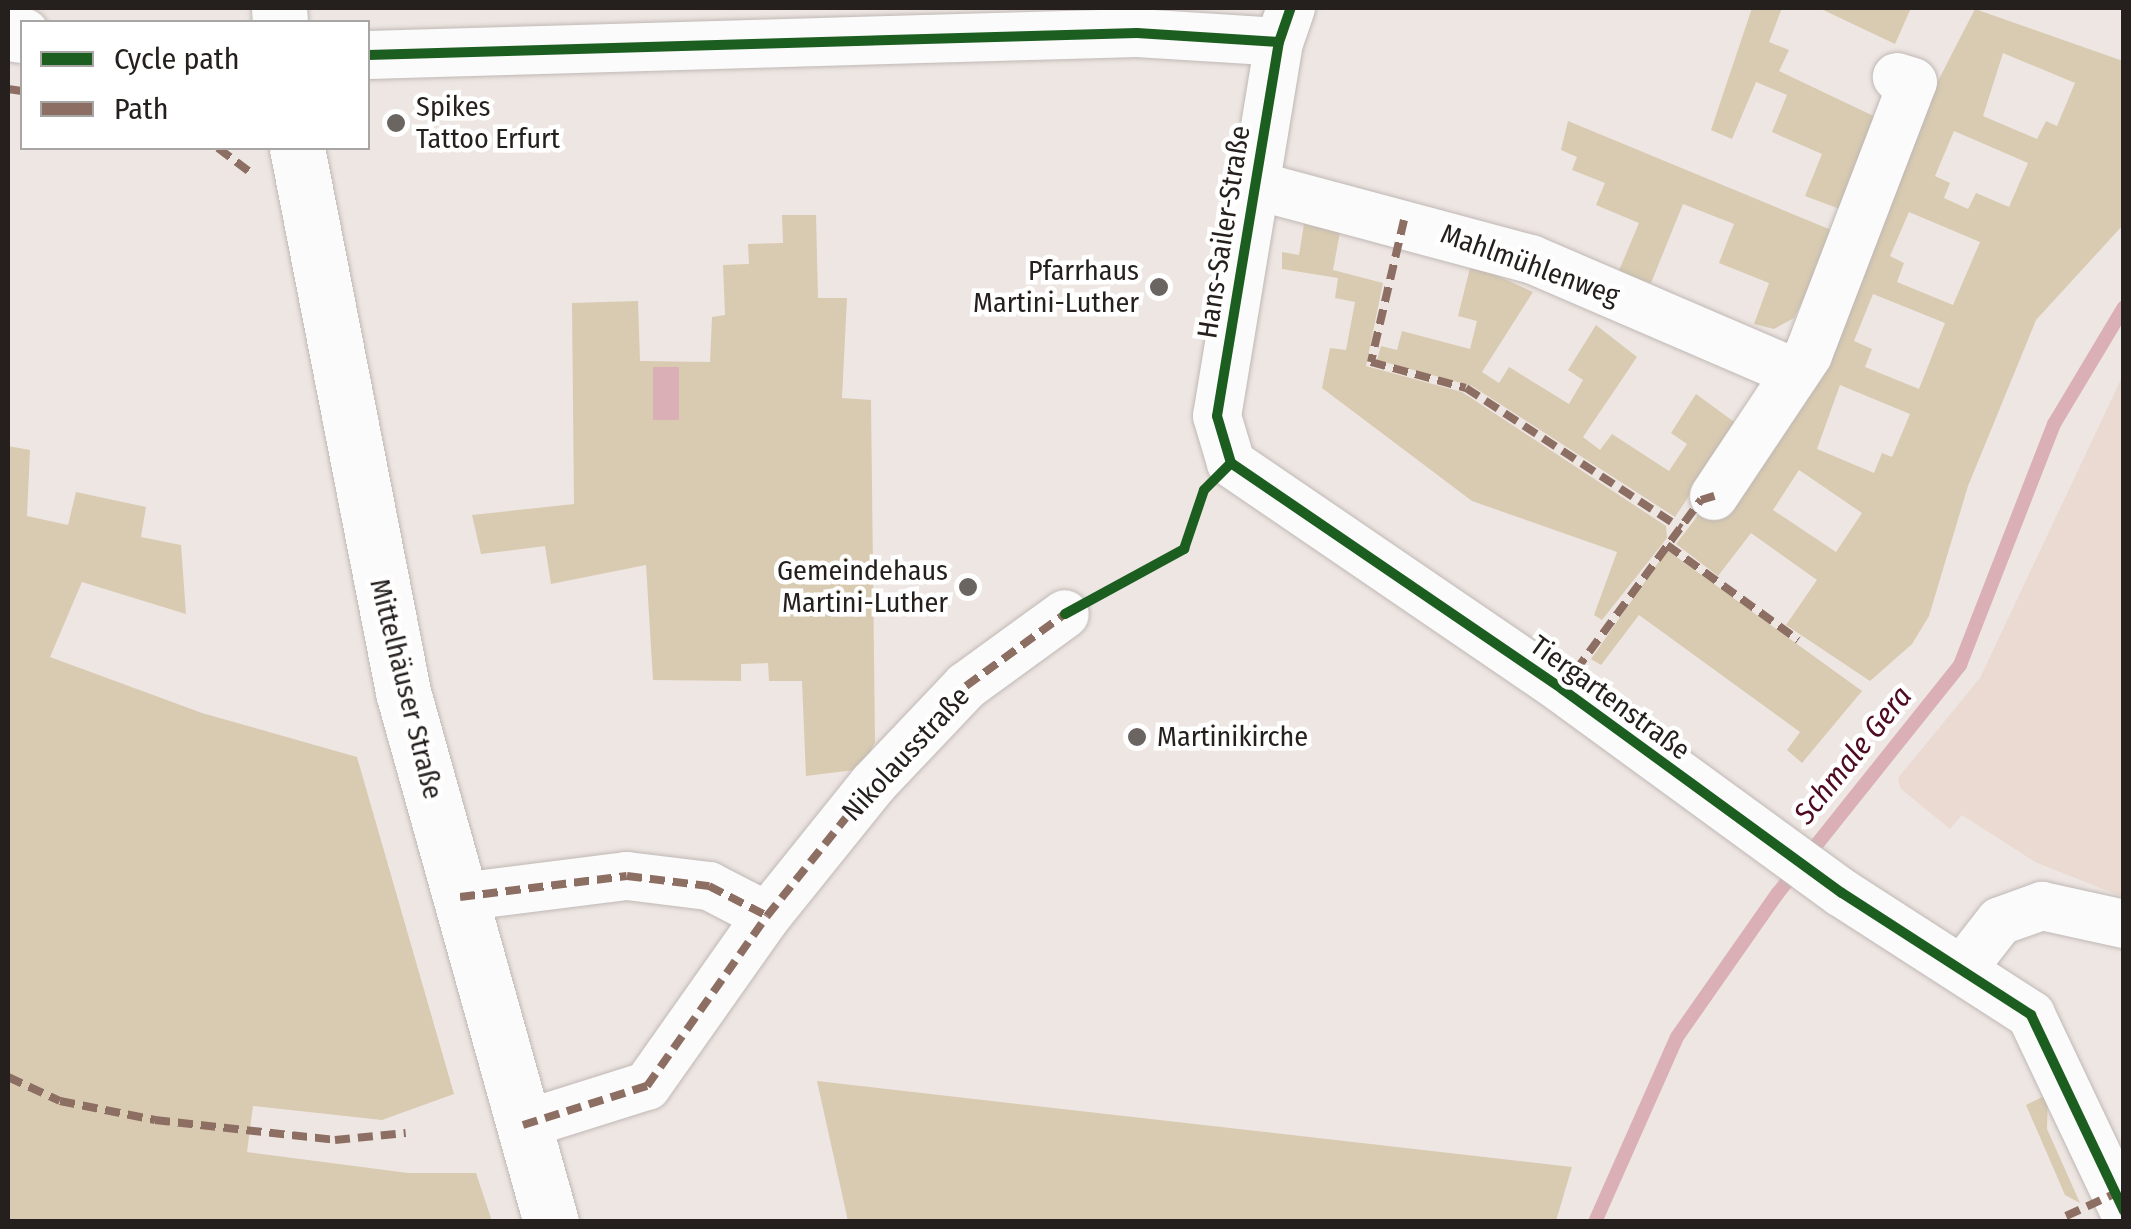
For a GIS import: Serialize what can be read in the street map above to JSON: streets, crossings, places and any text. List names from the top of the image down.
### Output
{
  "streets": {
    "main road": ["Mittelhäuser Straße"],
    "street": [
      "Hans-Sailer-Straße",
      "Mahlmühlenweg",
      "Tiergartenstraße",
      "Nikolausstraße"
    ]
  },
  "crossings": [
    ["Hans-Sailer-Straße", "Mahlmühlenweg"],
    ["Hans-Sailer-Straße", "Tiergartenstraße"],
    ["Mittelhäuser Straße", "Nikolausstraße"]
  ],
  "water": ["Schmale Gera"],
  "places": [
    "Spikes Tattoo Erfurt",
    "Pfarrhaus Martini-Luther",
    "Gemeindehaus Martini-Luther",
    "Martinikirche"
  ],
  "legend": ["Cycle path", "Path"]
}
